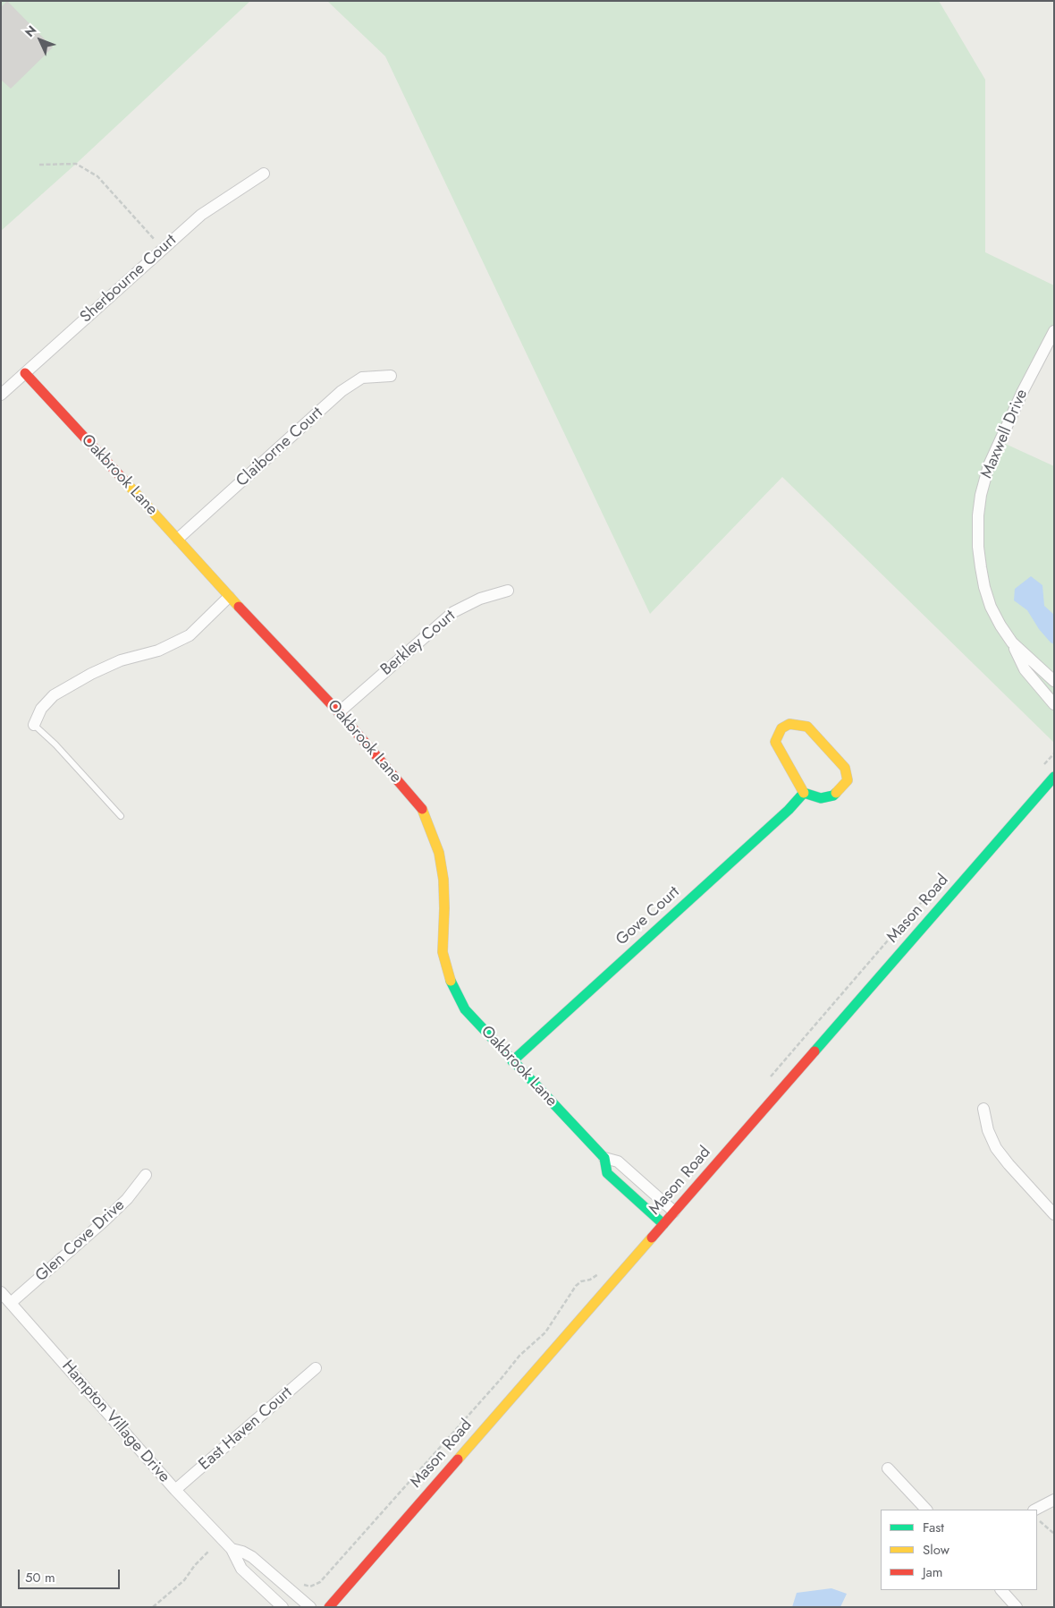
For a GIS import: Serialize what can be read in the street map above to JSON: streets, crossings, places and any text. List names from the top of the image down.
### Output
{
  "streets": {
    "street": [
      "Sherbourne Court",
      "Maxwell Drive",
      "Claiborne Court",
      "Oakbrook Lane",
      "Berkley Court",
      "Mason Road",
      "Gove Court",
      "Glen Cove Drive",
      "Hampton Village Drive",
      "East Haven Court"
    ]
  },
  "crossings": [
    ["Sherbourne Court", "Oakbrook Lane"],
    ["Claiborne Court", "Oakbrook Lane"],
    ["Oakbrook Lane", "Berkley Court"],
    ["Oakbrook Lane", "Mason Road"],
    ["Oakbrook Lane", "Gove Court"],
    ["Glen Cove Drive", "Hampton Village Drive"],
    ["Hampton Village Drive", "East Haven Court"]
  ],
  "legend": ["Fast", "Slow", "Jam"],
  "scale_bar": "50 m",
  "north": "top left"
}
